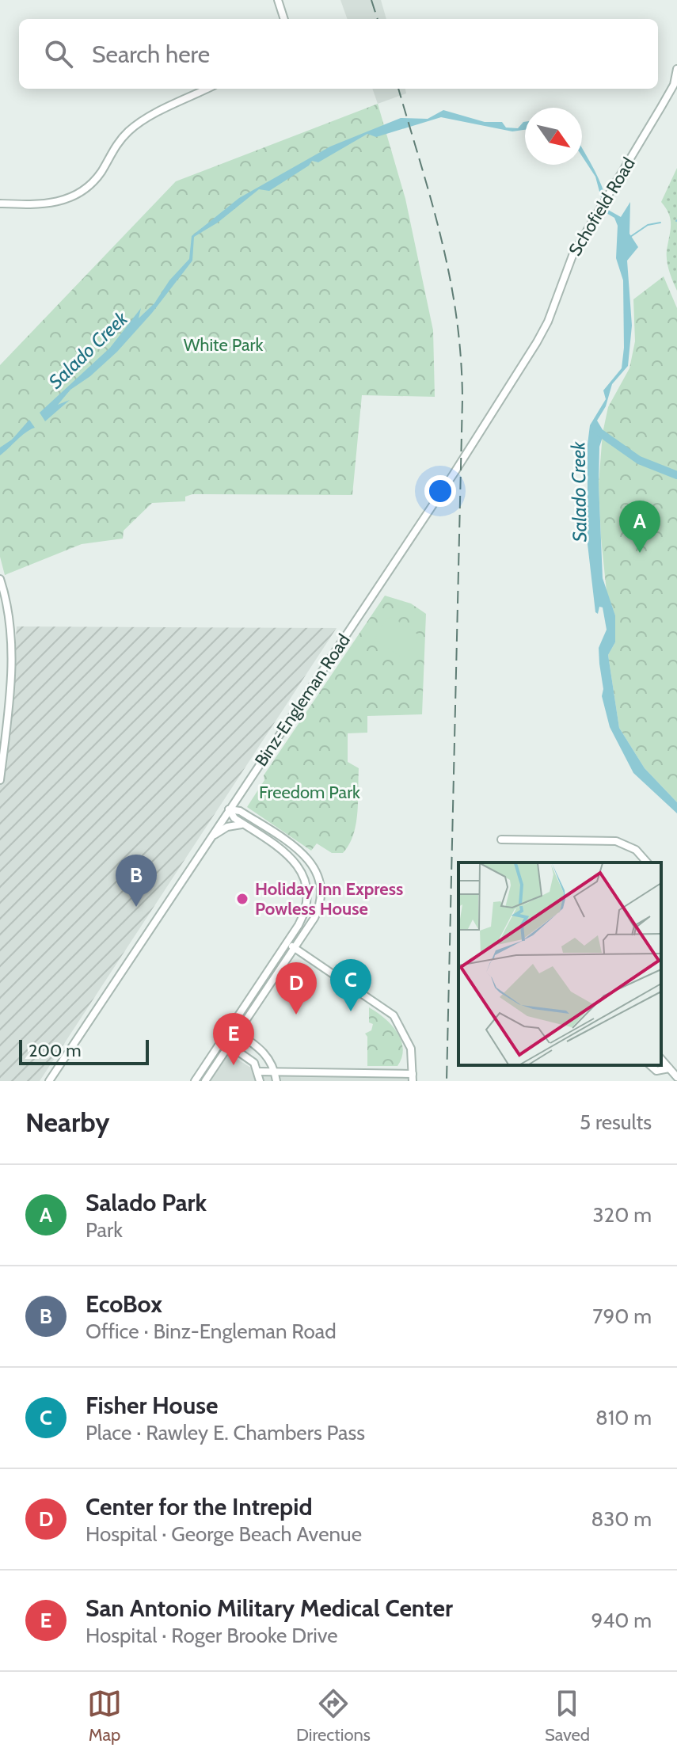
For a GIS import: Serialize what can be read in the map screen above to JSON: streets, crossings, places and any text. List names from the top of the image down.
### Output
{
  "streets": {
    "street": ["Schofield Road", "Binz-Engleman Road"]
  },
  "crossings": [
    ["Schofield Road", "Binz-Engleman Road"]
  ],
  "water": ["Salado Creek"],
  "parks": ["White Park", "Freedom Park"],
  "places": ["Holiday Inn Express Powless House"],
  "scale_bar": "200 m",
  "north": "bottom right",
  "page": {
    "search": "Search here",
    "pins": [
      "A",
      "B",
      "C",
      "D",
      "E"
    ],
    "scale": "200 m",
    "heading": ["Nearby", "5 results"],
    "list": [
      {
        "mark": "A",
        "name": "Salado Park",
        "note": "Park",
        "value": "320 m"
      },
      {
        "mark": "B",
        "name": "EcoBox",
        "note": "Office · Binz-Engleman Road",
        "value": "790 m"
      },
      {
        "mark": "C",
        "name": "Fisher House",
        "note": "Place · Rawley E. Chambers Pass",
        "value": "810 m"
      },
      {
        "mark": "D",
        "name": "Center for the Intrepid",
        "note": "Hospital · George Beach Avenue",
        "value": "830 m"
      },
      {
        "mark": "E",
        "name": "San Antonio Military Medical Center",
        "note": "Hospital · Roger Brooke Drive",
        "value": "940 m"
      }
    ],
    "nav": ["Map", "Directions", "Saved"]
  }
}
